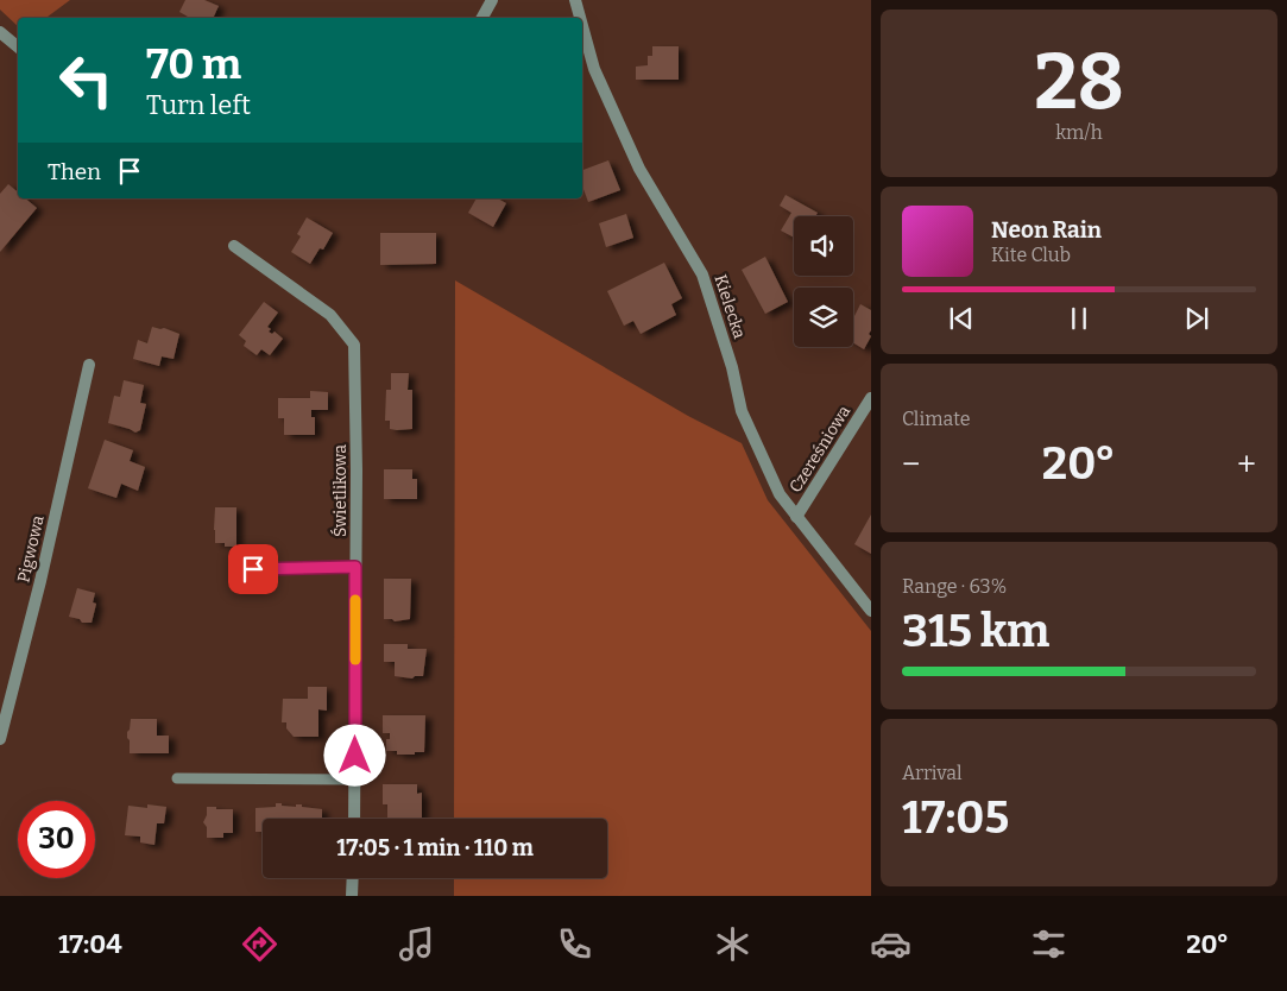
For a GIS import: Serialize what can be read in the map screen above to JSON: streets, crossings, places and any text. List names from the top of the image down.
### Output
{
  "streets": {
    "street": [
      "Kielecka",
      "Czereśniowa",
      "Świetlikowa",
      "Pigwowa"
    ]
  },
  "crossings": [
    ["Kielecka", "Czereśniowa"]
  ],
  "page": {
    "tile": [
      ["28", "km/h"],
      "Climate",
      ["Range · 63%", "315 km"],
      ["Arrival", "17:05"]
    ],
    "turn": ["70 m", "Turn left"],
    "then": "Then",
    "song": ["Neon Rain", "Kite Club"],
    "heat": ["−", "20°", "+"],
    "limit": "30",
    "trip": "17:05 · 1 min · 110 m",
    "tabs": ["17:04", "20°"]
  }
}
